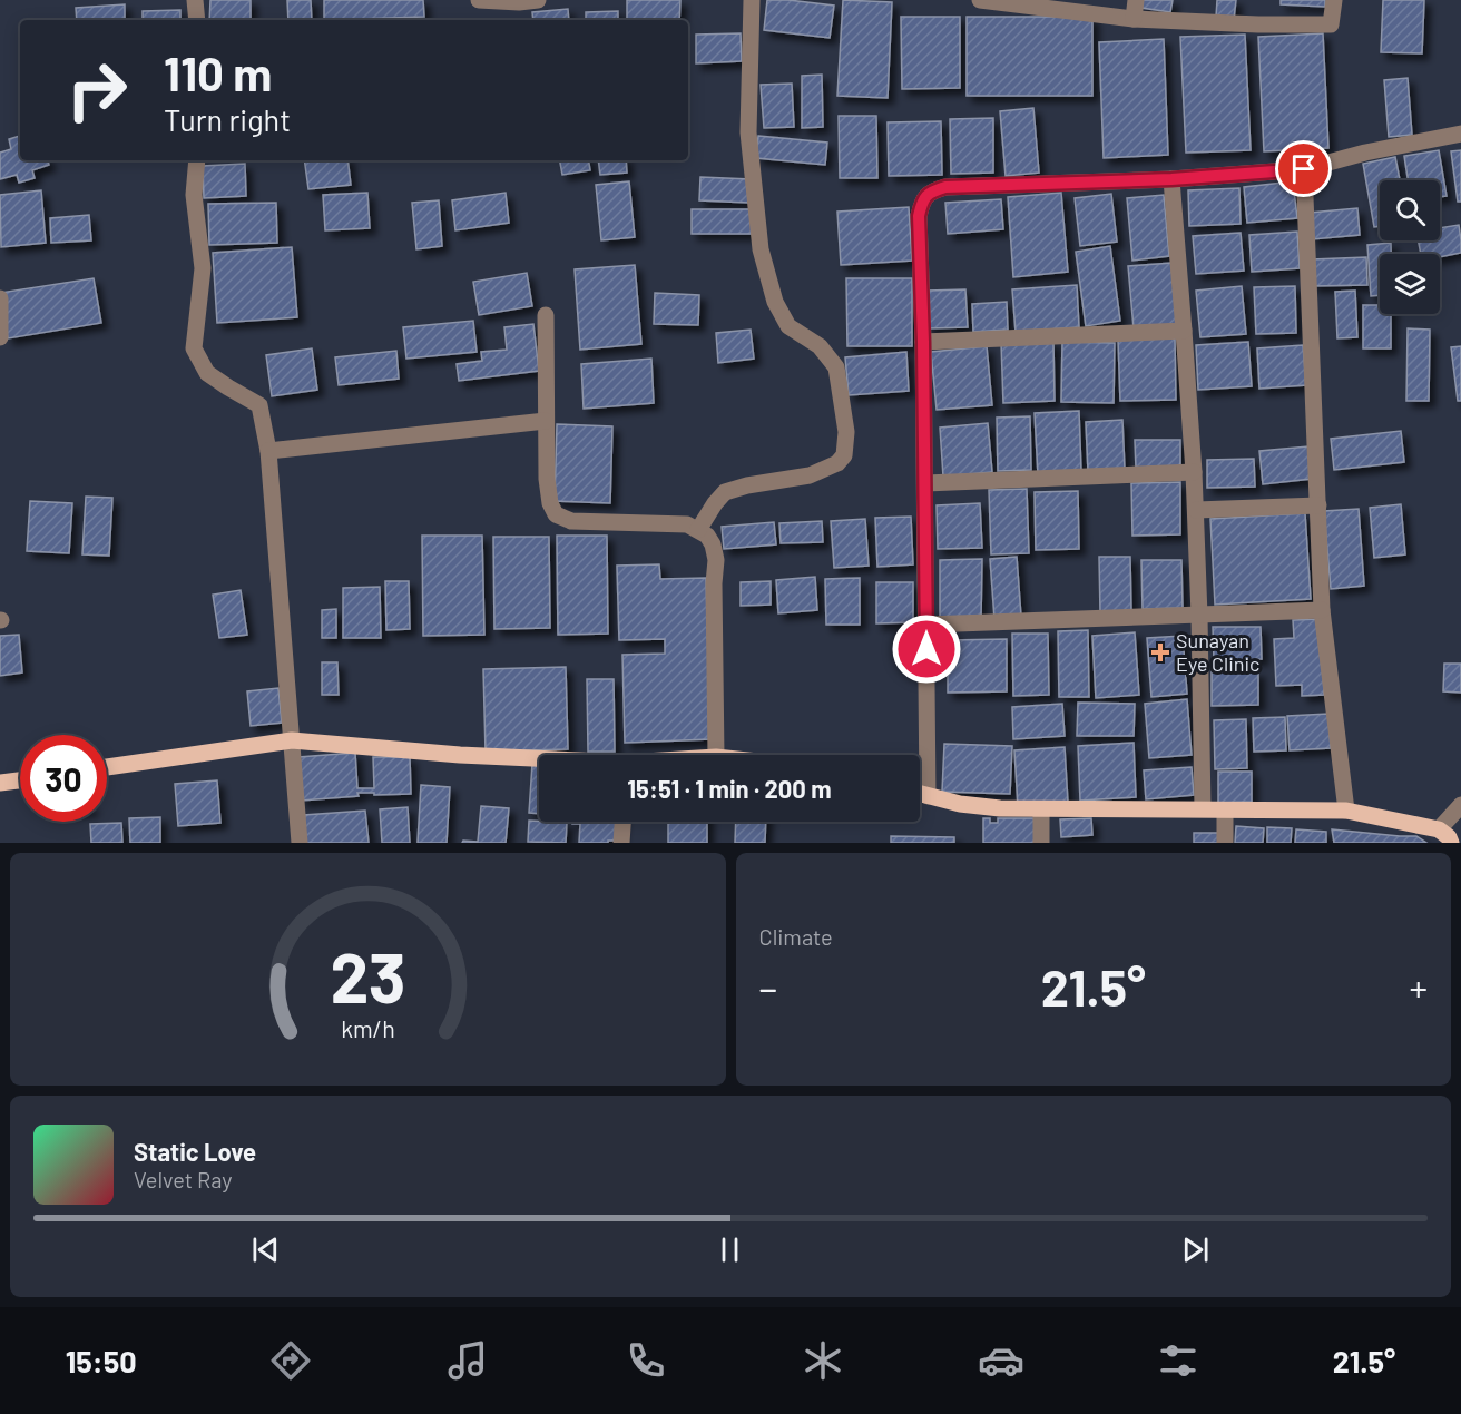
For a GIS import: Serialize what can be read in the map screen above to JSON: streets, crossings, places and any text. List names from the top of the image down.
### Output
{
  "places": {
    "health": ["Sunayan Eye Clinic"]
  },
  "page": {
    "turn": ["110 m", "Turn right"],
    "limit": "30",
    "trip": "15:51 · 1 min · 200 m",
    "tile": "Climate",
    "heat": ["−", "21.5°", "+"],
    "song": ["Static Love", "Velvet Ray"],
    "tabs": ["15:50", "21.5°"],
    "gauge": ["23", "km/h"]
  }
}
